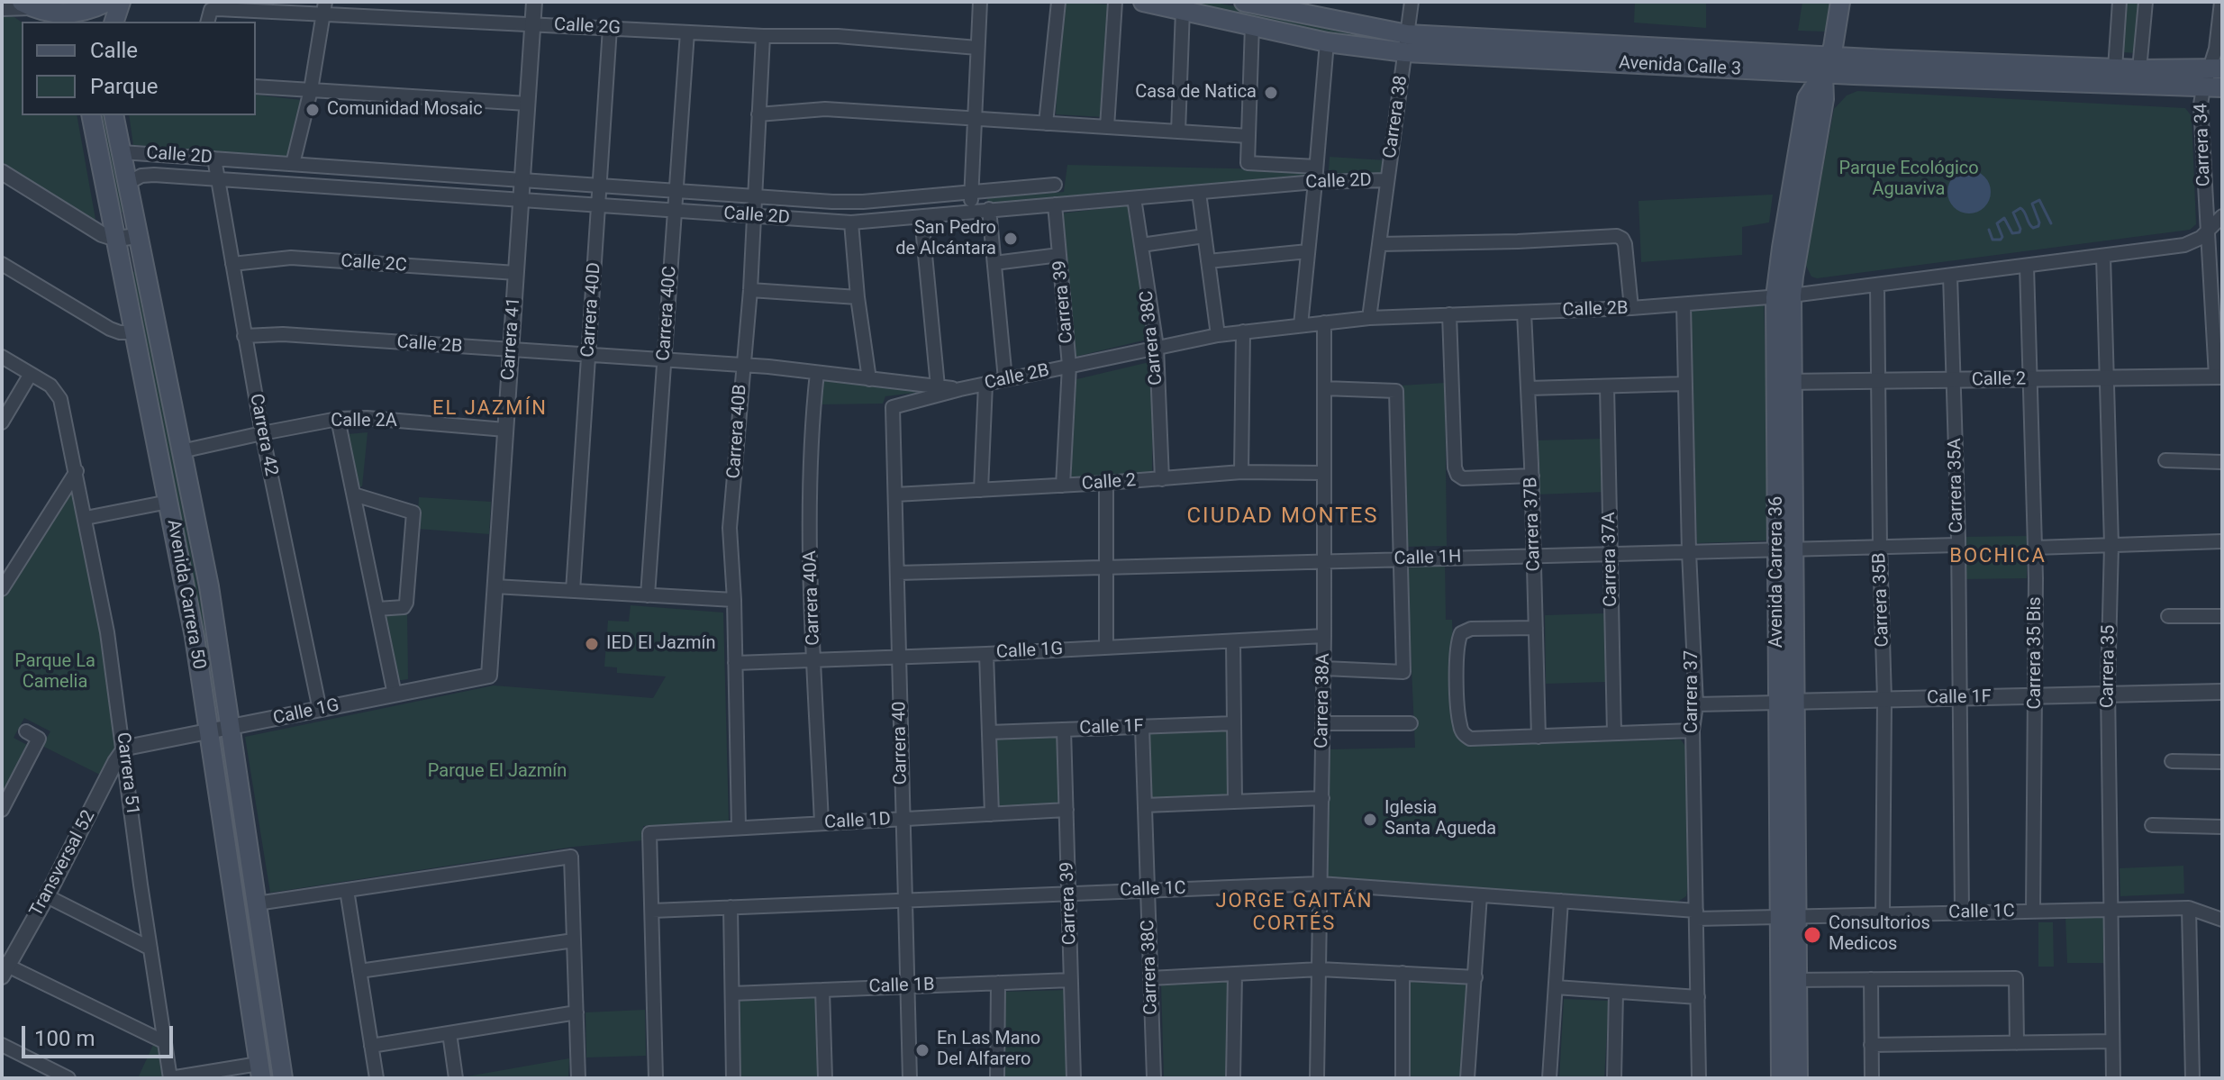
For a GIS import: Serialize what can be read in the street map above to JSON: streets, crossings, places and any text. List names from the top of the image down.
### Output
{
  "streets": {
    "main road": ["Avenida Calle 3", "Avenida Carrera 36", "Avenida Carrera 50"],
    "street": [
      "Calle 2G",
      "Carrera 38",
      "Carrera 34",
      "Calle 2D",
      "Calle 2C",
      "Carrera 39",
      "Carrera 40D",
      "Calle 2B",
      "Carrera 40C",
      "Carrera 38C",
      "Carrera 41",
      "Calle 2",
      "Calle 2A",
      "Carrera 40B",
      "Carrera 42",
      "Carrera 35A",
      "Carrera 37B",
      "Calle 1H",
      "Carrera 37A",
      "Carrera 40A",
      "Carrera 35B",
      "Calle 1G",
      "Carrera 35 Bis",
      "Carrera 35",
      "Carrera 37",
      "Calle 1F",
      "Carrera 38A",
      "Carrera 40",
      "Carrera 51",
      "Calle 1D",
      "Transversal 52",
      "Calle 1C",
      "Calle 1B"
    ]
  },
  "crossings": [
    ["Calle 2G", "Carrera 40D"],
    ["Calle 2G", "Carrera 40C"],
    ["Calle 2G", "Carrera 41"],
    ["Calle 2G", "Carrera 40B"],
    ["Avenida Calle 3", "Carrera 38"],
    ["Avenida Calle 3", "Carrera 34"],
    ["Avenida Calle 3", "Avenida Carrera 36"],
    ["Carrera 38", "Calle 2D"],
    ["Carrera 38", "Calle 2B"],
    ["Carrera 34", "Calle 2B"],
    ["Carrera 34", "Calle 2"],
    ["Calle 2D", "Carrera 39"],
    ["Calle 2D", "Carrera 40D"],
    ["Calle 2D", "Carrera 40C"],
    ["Calle 2D", "Carrera 38C"],
    ["Calle 2D", "Carrera 41"],
    ["Calle 2D", "Carrera 40B"],
    ["Calle 2D", "Carrera 42"],
    ["Calle 2D", "Avenida Carrera 50"],
    ["Calle 2C", "Carrera 41"],
    ["Calle 2C", "Carrera 42"],
    ["Carrera 39", "Calle 2B"],
    ["Carrera 39", "Calle 2"],
    ["Carrera 39", "Calle 1F"],
    ["Carrera 39", "Calle 1D"],
    ["Carrera 39", "Calle 1C"],
    ["Carrera 39", "Calle 1B"],
    ["Carrera 40D", "Calle 2B"],
    ["Calle 2B", "Carrera 40C"],
    ["Calle 2B", "Carrera 38C"],
    ["Calle 2B", "Carrera 41"],
    ["Calle 2B", "Carrera 40B"],
    ["Calle 2B", "Carrera 42"],
    ["Calle 2B", "Carrera 35A"],
    ["Calle 2B", "Carrera 37B"],
    ["Calle 2B", "Avenida Carrera 36"],
    ["Calle 2B", "Carrera 40A"],
    ["Calle 2B", "Carrera 35B"],
    ["Calle 2B", "Carrera 35 Bis"],
    ["Calle 2B", "Carrera 35"],
    ["Calle 2B", "Carrera 37"],
    ["Calle 2B", "Carrera 38A"],
    ["Calle 2B", "Carrera 40"],
    ["Carrera 38C", "Calle 2"],
    ["Carrera 38C", "Calle 1F"],
    ["Carrera 38C", "Calle 1C"],
    ["Carrera 41", "Calle 2A"],
    ["Carrera 41", "Calle 1G"],
    ["Calle 2", "Carrera 35A"],
    ["Calle 2", "Avenida Carrera 36"],
    ["Calle 2", "Carrera 35B"],
    ["Calle 2", "Carrera 35 Bis"],
    ["Calle 2", "Carrera 35"],
    ["Calle 2", "Carrera 38A"],
    ["Calle 2", "Carrera 40"],
    ["Calle 2A", "Carrera 42"],
    ["Calle 2A", "Avenida Carrera 50"],
    ["Carrera 40B", "Calle 1G"],
    ["Carrera 40B", "Calle 1D"],
    ["Carrera 42", "Calle 1G"],
    ["Carrera 35A", "Calle 1H"],
    ["Carrera 35A", "Calle 1F"],
    ["Carrera 35A", "Calle 1C"],
    ["Carrera 37B", "Calle 1H"],
    ["Calle 1H", "Carrera 37A"],
    ["Calle 1H", "Avenida Carrera 36"],
    ["Calle 1H", "Carrera 35B"],
    ["Calle 1H", "Carrera 37"],
    ["Calle 1H", "Carrera 38A"],
    ["Calle 1H", "Carrera 40"],
    ["Avenida Carrera 36", "Calle 1F"],
    ["Avenida Carrera 36", "Calle 1C"],
    ["Avenida Carrera 50", "Calle 1G"],
    ["Carrera 40A", "Calle 1G"],
    ["Carrera 40A", "Calle 1D"],
    ["Carrera 35B", "Calle 1F"],
    ["Carrera 35B", "Calle 1C"],
    ["Calle 1G", "Carrera 38A"],
    ["Calle 1G", "Carrera 40"],
    ["Calle 1G", "Carrera 51"],
    ["Calle 1G", "Transversal 52"],
    ["Carrera 35 Bis", "Calle 1F"],
    ["Carrera 35 Bis", "Calle 1C"],
    ["Carrera 35", "Calle 1F"],
    ["Carrera 35", "Calle 1C"],
    ["Carrera 37", "Calle 1F"],
    ["Carrera 37", "Calle 1C"],
    ["Carrera 38A", "Calle 1C"],
    ["Carrera 40", "Calle 1D"],
    ["Carrera 40", "Calle 1C"],
    ["Carrera 40", "Calle 1B"],
    ["Carrera 51", "Transversal 52"],
    ["Calle 1D", "Calle 1C"]
  ],
  "districts": [
    "EL JAZMÍN",
    "CIUDAD MONTES",
    "BOCHICA",
    "JORGE GAITÁN CORTÉS"
  ],
  "parks": ["Parque Ecológico Aguaviva", "Parque La Camelia", "Parque El Jazmín"],
  "places": [
    "Casa de Natica",
    "Comunidad Mosaic",
    "San Pedro de Alcántara",
    "IED El Jazmín",
    "Iglesia Santa Agueda",
    "Consultorios Medicos",
    "En Las Mano Del Alfarero"
  ],
  "legend": ["Calle", "Parque"],
  "scale_bar": "100 m"
}
